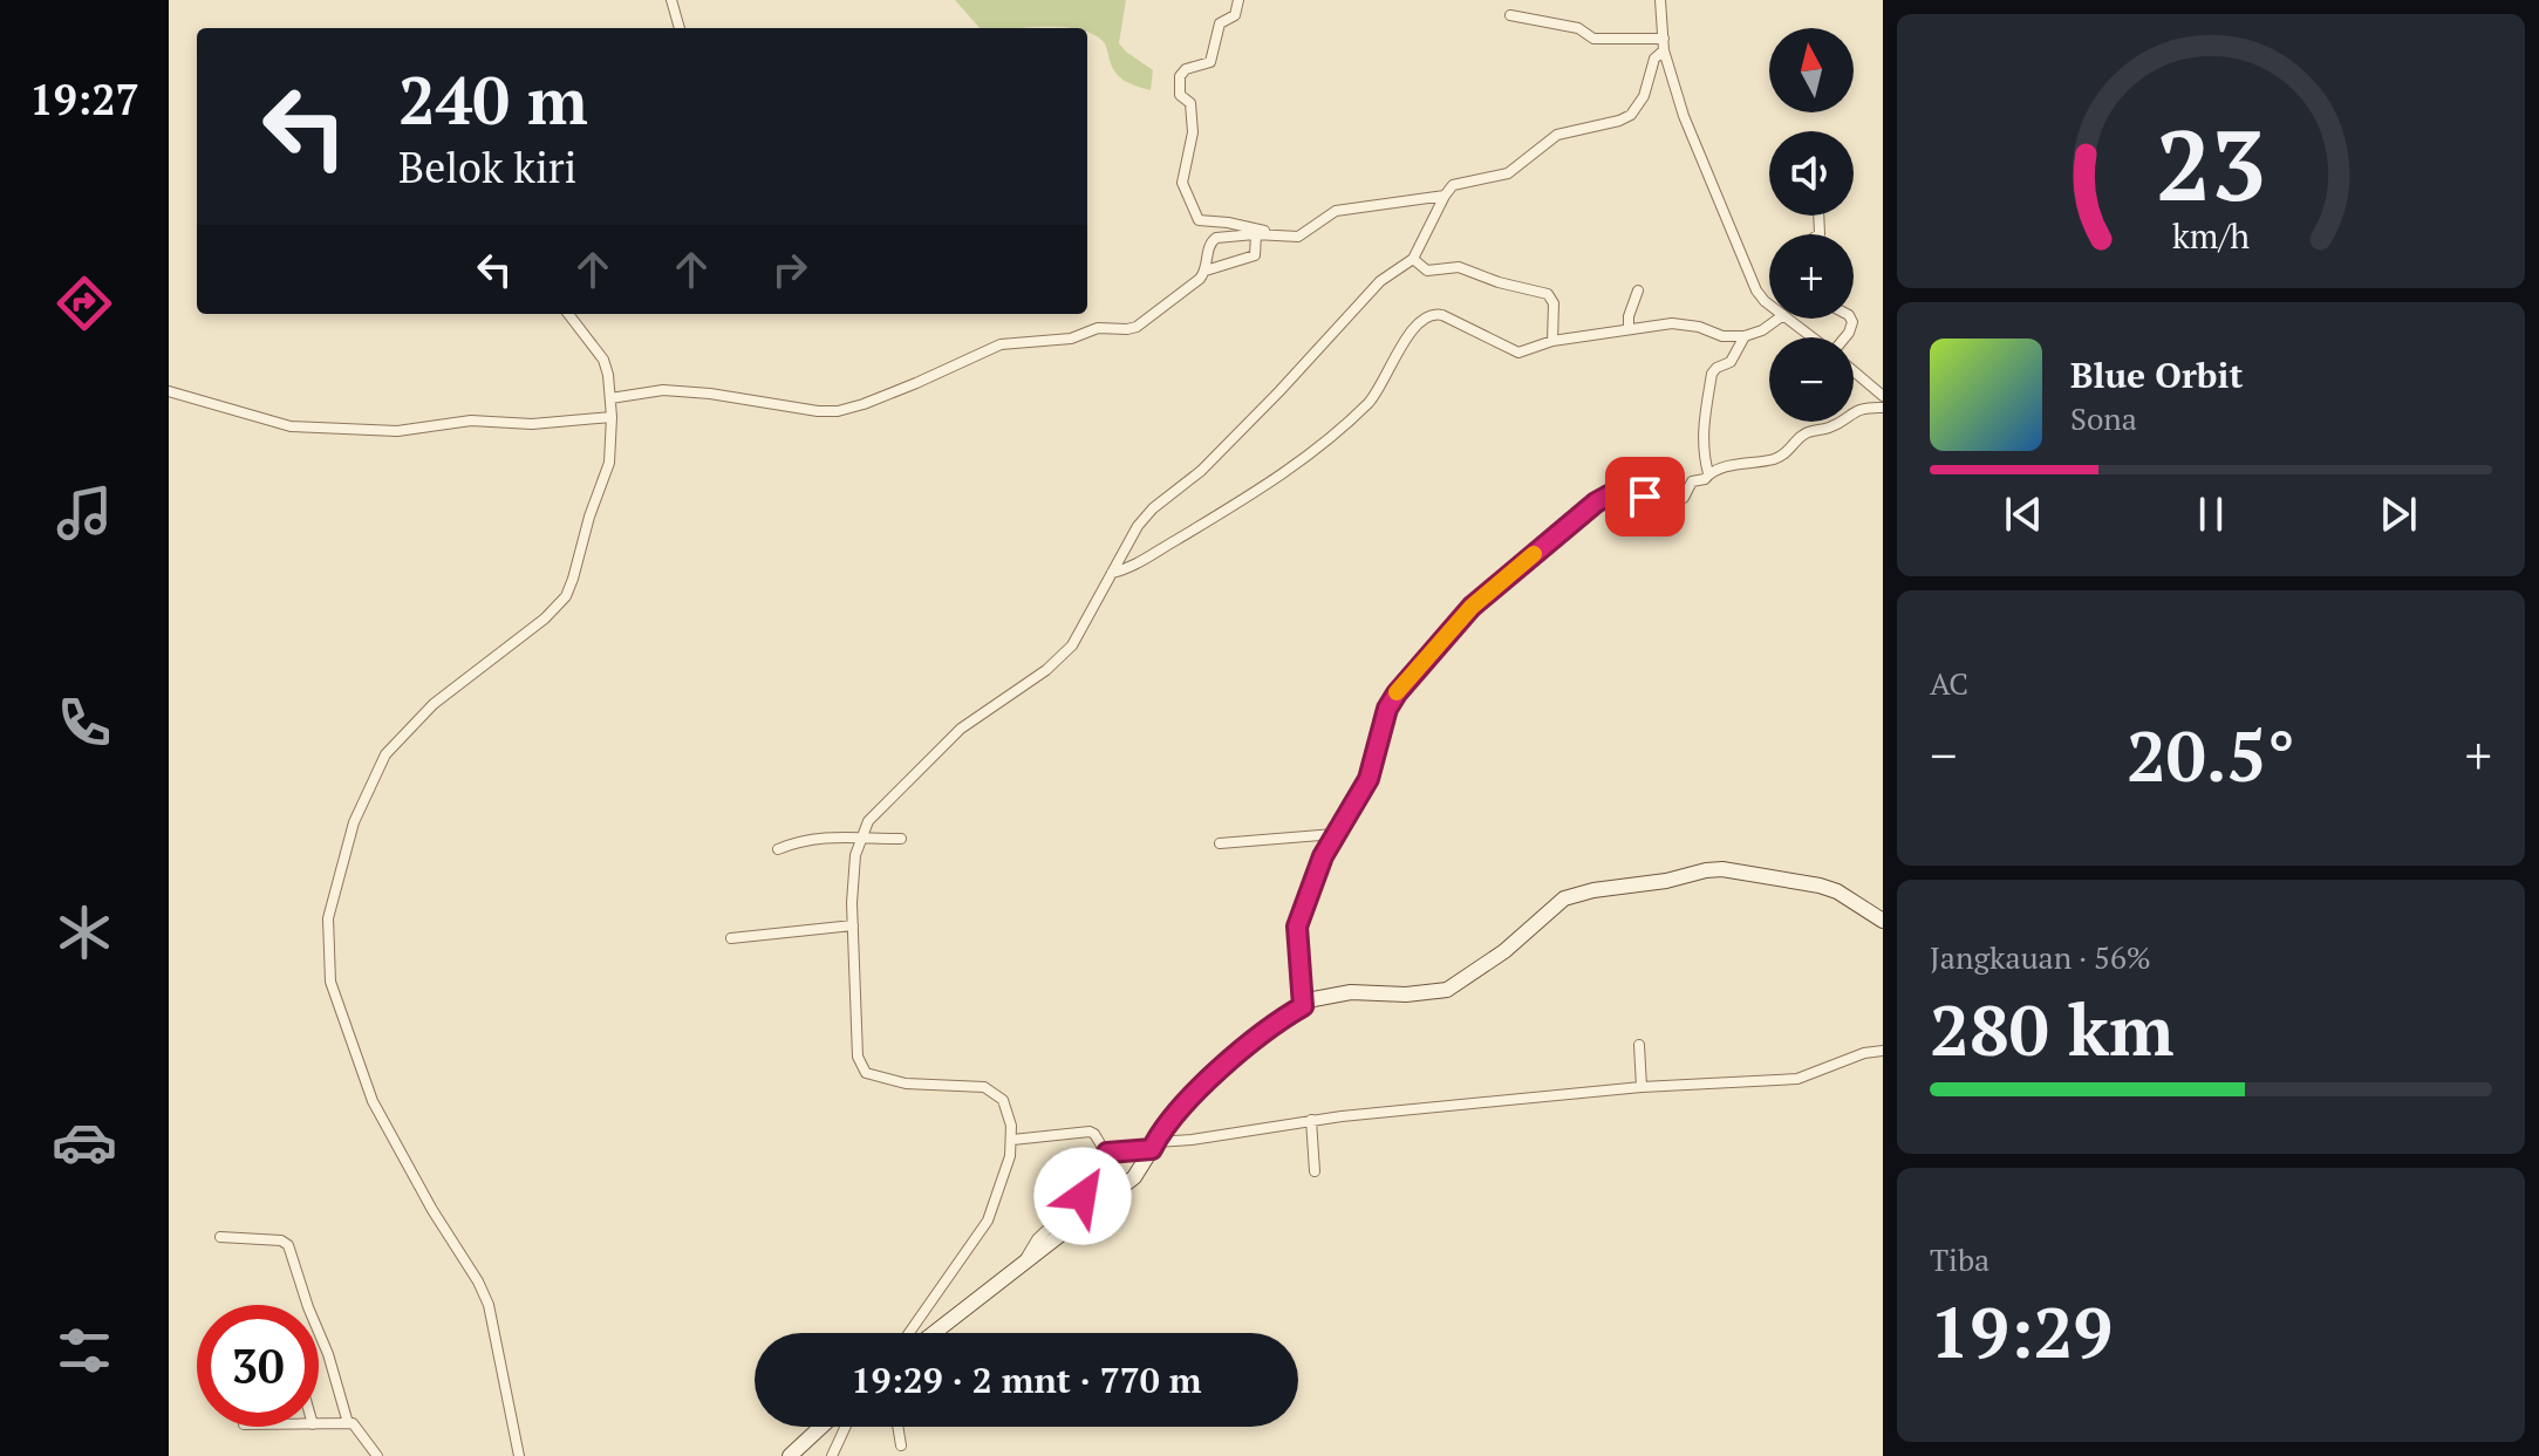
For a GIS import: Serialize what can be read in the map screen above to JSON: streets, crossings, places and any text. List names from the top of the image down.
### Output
{
  "north": "top",
  "page": {
    "tabs": "19:27",
    "map_buttons": ["+", "−"],
    "turn": ["240 m", "Belok kiri"],
    "song": ["Blue Orbit", "Sona"],
    "tile": [
      "AC",
      ["Jangkauan · 56%", "280 km"],
      ["Tiba", "19:29"]
    ],
    "heat": ["−", "20.5°", "+"],
    "limit": "30",
    "trip": "19:29 · 2 mnt · 770 m",
    "gauge": ["23", "km/h"]
  }
}
